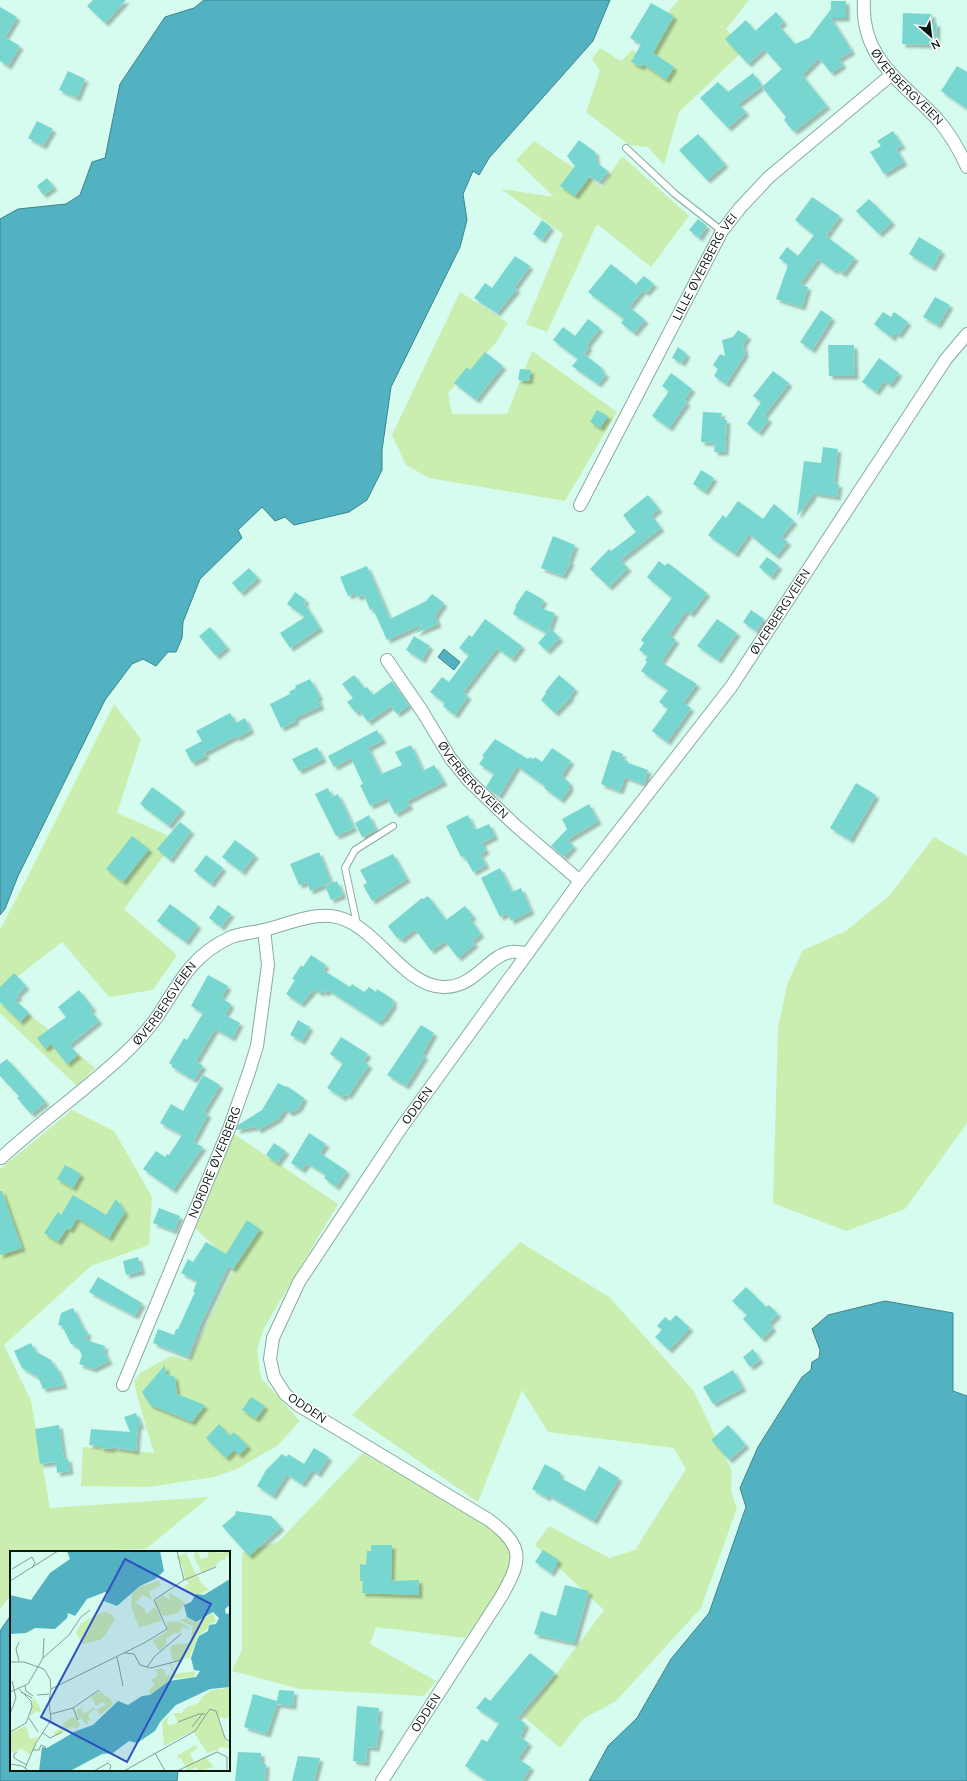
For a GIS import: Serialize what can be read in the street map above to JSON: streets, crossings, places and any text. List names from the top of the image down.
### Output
{
  "streets": {
    "street": [
      "ØVERBERGVEIEN",
      "LILLE ØVERBERG VEI",
      "ODDEN",
      "NORDRE ØVERBERG"
    ]
  },
  "crossings": [
    ["ØVERBERGVEIEN", "LILLE ØVERBERG VEI"],
    ["ØVERBERGVEIEN", "ODDEN"],
    ["ØVERBERGVEIEN", "NORDRE ØVERBERG"]
  ],
  "north": "bottom right"
}
